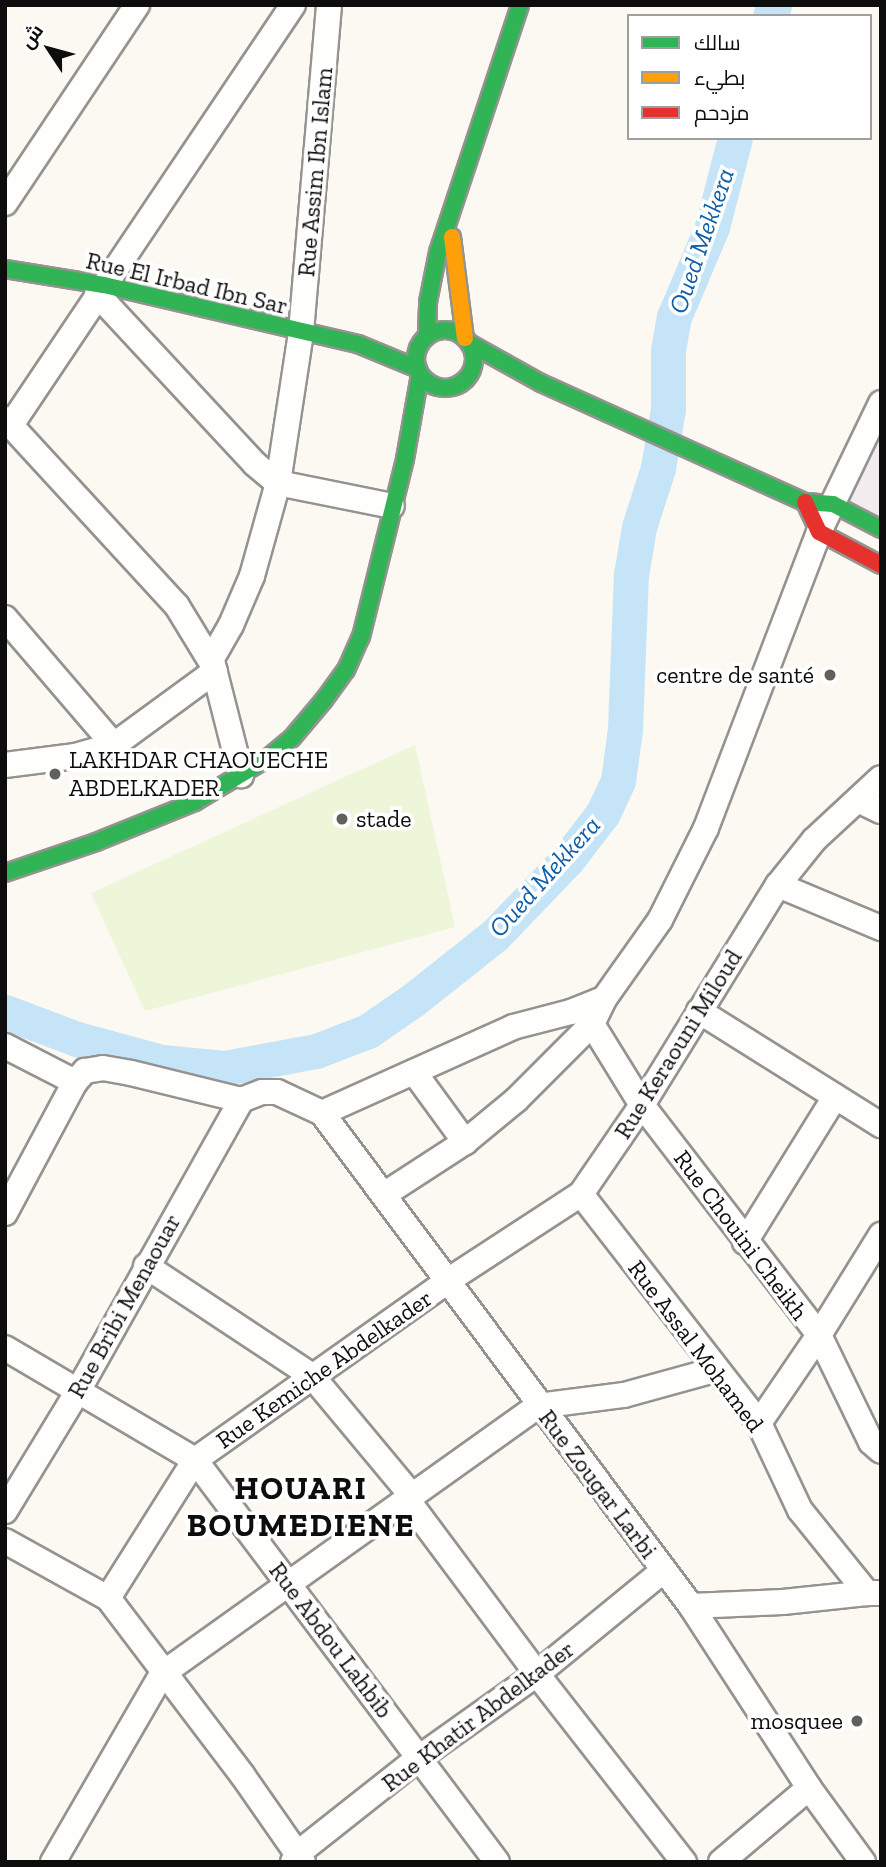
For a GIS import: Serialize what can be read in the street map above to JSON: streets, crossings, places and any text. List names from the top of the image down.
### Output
{
  "streets": {
    "main road": ["Rue El Irbad Ibn Sar"],
    "street": [
      "Rue Assim Ibn Islam",
      "Rue Keraouni Miloud",
      "Rue Chouini Cheikh",
      "Rue Bribi Menaouar",
      "Rue Assal Mohamed",
      "Rue Kemiche Abdelkader",
      "Rue Zougar Larbi",
      "Rue Abdou Lahbib",
      "Rue Khatir Abdelkader"
    ]
  },
  "crossings": [
    ["Rue Assim Ibn Islam", "Rue El Irbad Ibn Sar"],
    ["Rue Keraouni Miloud", "Rue Chouini Cheikh"],
    ["Rue Keraouni Miloud", "Rue Assal Mohamed"],
    ["Rue Keraouni Miloud", "Rue Kemiche Abdelkader"],
    ["Rue Keraouni Miloud", "Rue Zougar Larbi"],
    ["Rue Bribi Menaouar", "Rue Abdou Lahbib"],
    ["Rue Kemiche Abdelkader", "Rue Zougar Larbi"],
    ["Rue Kemiche Abdelkader", "Rue Abdou Lahbib"],
    ["Rue Zougar Larbi", "Rue Khatir Abdelkader"],
    ["Rue Abdou Lahbib", "Rue Khatir Abdelkader"]
  ],
  "districts": ["HOUARI BOUMEDIENE"],
  "water": ["Oued Mekkera"],
  "places": [
    "centre de santé",
    "LAKHDAR CHAOUECHE ABDELKADER",
    "stade",
    "mosquee"
  ],
  "legend": ["سالك", "بطيء", "مزدحم"],
  "north": "top left"
}
